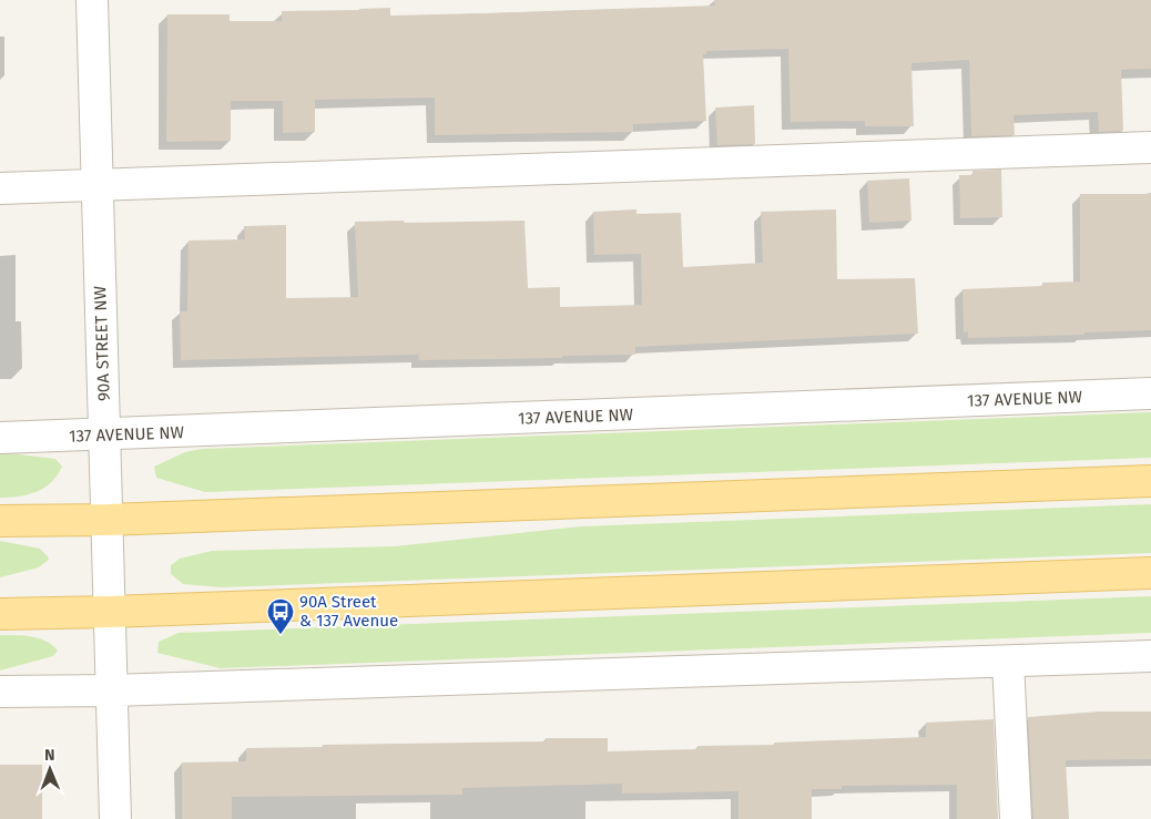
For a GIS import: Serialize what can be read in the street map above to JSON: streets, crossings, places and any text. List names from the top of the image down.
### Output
{
  "streets": {
    "street": ["90A STREET NW", "137 AVENUE NW"]
  },
  "crossings": [
    ["90A STREET NW", "137 AVENUE NW"]
  ],
  "places": {
    "bus stop": ["90A Street & 137 Avenue"]
  },
  "north": "top"
}
